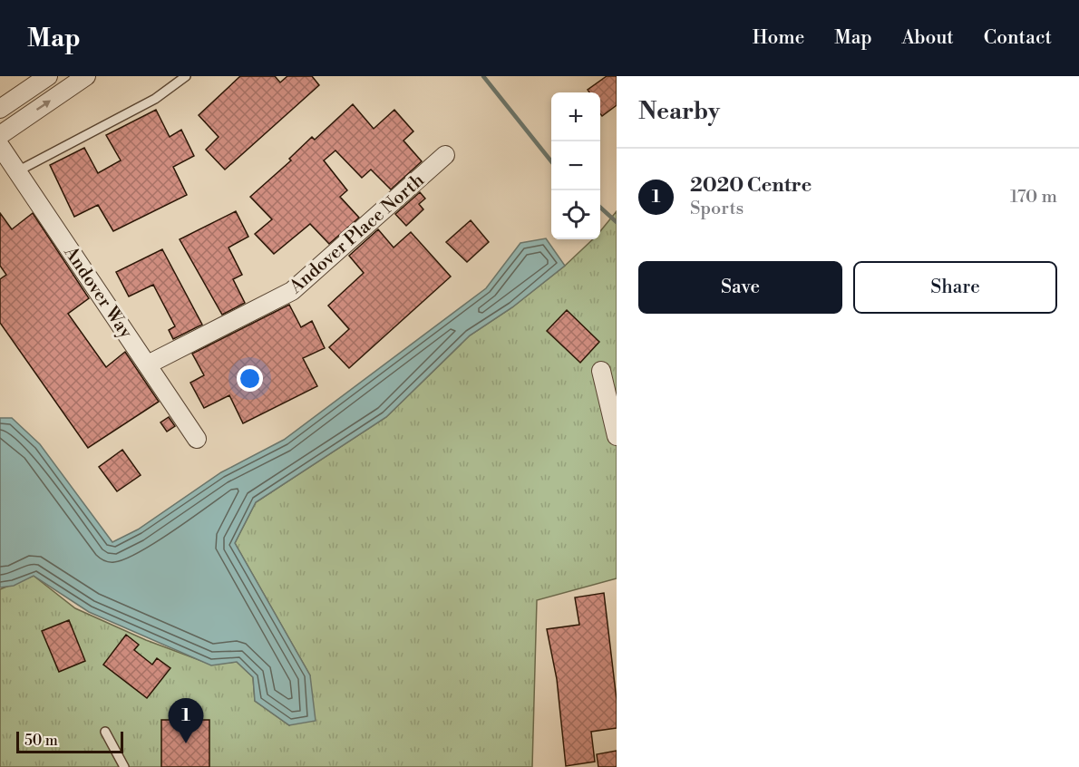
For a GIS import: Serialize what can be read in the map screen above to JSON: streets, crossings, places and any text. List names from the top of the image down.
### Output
{
  "streets": {
    "street": ["Andover Place North", "Andover Way"]
  },
  "crossings": [
    ["Andover Place North", "Andover Way"]
  ],
  "scale_bar": "50 m",
  "page": {
    "header": "Map",
    "nav": [
      "Home",
      "Map",
      "About",
      "Contact"
    ],
    "heading": "Nearby",
    "map_buttons": ["+", "−"],
    "list": [
      {
        "mark": "1",
        "name": "2020 Centre",
        "note": "Sports",
        "value": "170 m"
      }
    ],
    "buttons": ["Save", "Share"],
    "pins": "1",
    "scale": "50 m"
  }
}
